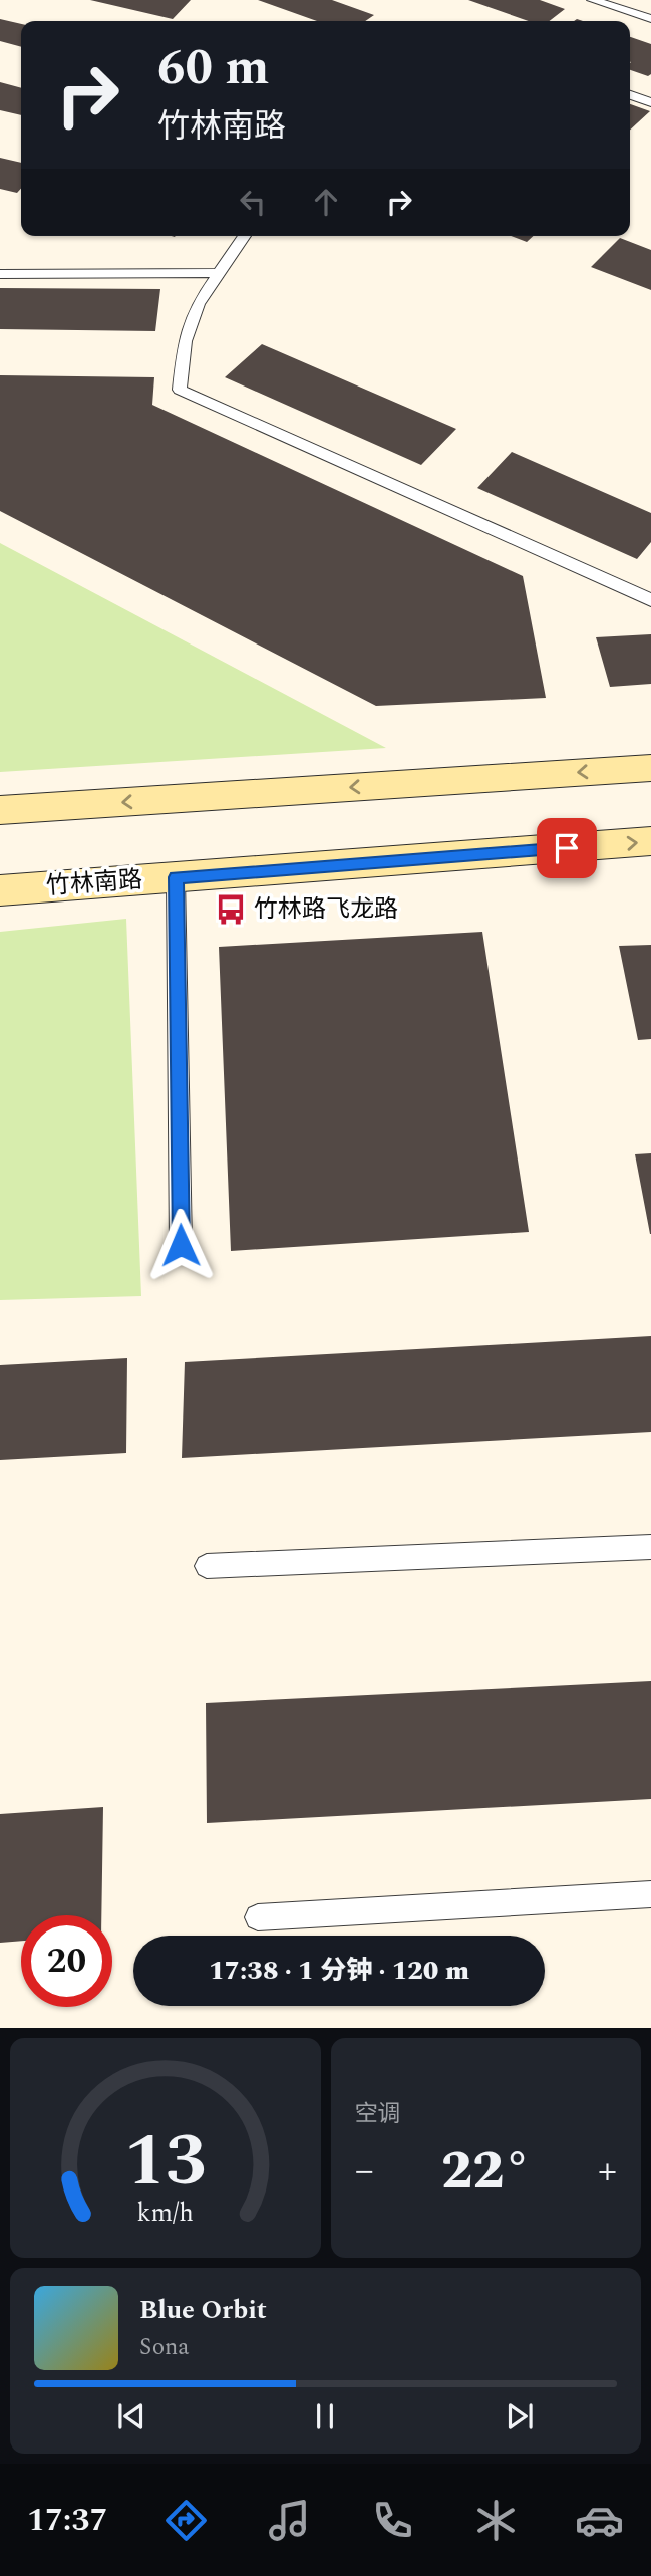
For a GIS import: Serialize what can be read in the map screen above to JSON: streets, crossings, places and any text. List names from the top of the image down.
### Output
{
  "streets": {
    "main road": ["竹林南路"]
  },
  "places": {
    "bus stop": ["竹林路飞龙路"]
  },
  "page": {
    "turn": ["60 m", "竹林南路"],
    "limit": "20",
    "trip": "17:38 · 1 分钟 · 120 m",
    "tile": "空调",
    "heat": ["−", "22°", "+"],
    "song": ["Blue Orbit", "Sona"],
    "tabs": "17:37",
    "gauge": ["13", "km/h"]
  }
}
